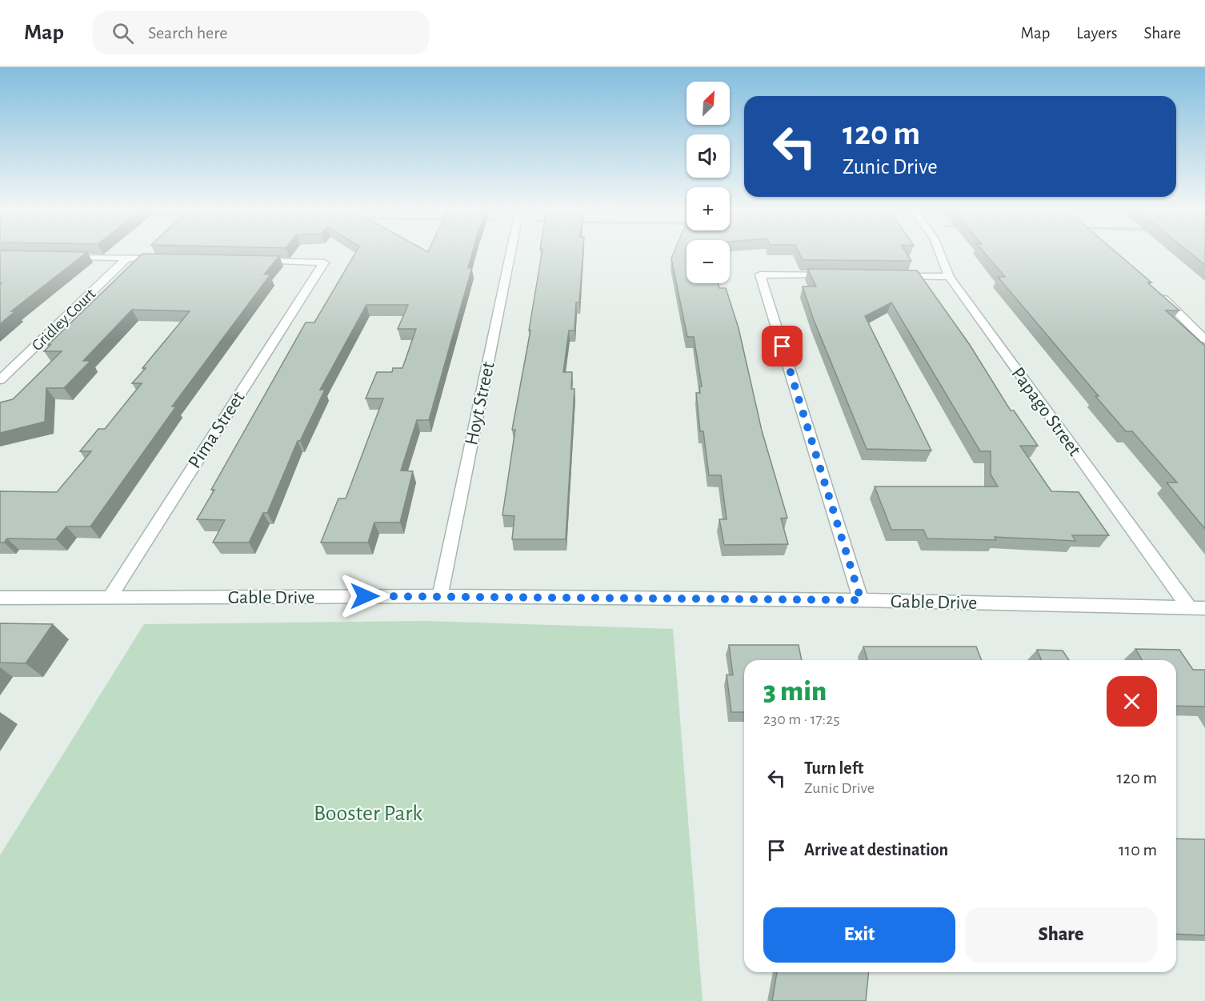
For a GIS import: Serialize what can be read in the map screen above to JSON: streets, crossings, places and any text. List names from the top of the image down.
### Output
{
  "streets": {
    "street": [
      "Gridley Court",
      "Hoyt Street",
      "Papago Street",
      "Pima Street",
      "Gable Drive"
    ]
  },
  "crossings": [
    ["Hoyt Street", "Gable Drive"],
    ["Papago Street", "Gable Drive"],
    ["Pima Street", "Gable Drive"]
  ],
  "parks": ["Booster Park"],
  "north": "top right",
  "page": {
    "header": "Map",
    "search": "Search here",
    "nav": ["Map", "Layers", "Share"],
    "map_buttons": ["+", "−"],
    "turn": ["120 m", "Zunic Drive"],
    "heading": ["3 min", "230 m · 17:25"],
    "list": [
      {
        "name": "Turn left",
        "note": "Zunic Drive",
        "value": "120 m"
      },
      {
        "name": "Arrive at destination",
        "value": "110 m"
      }
    ],
    "buttons": ["Exit", "Share"]
  }
}
